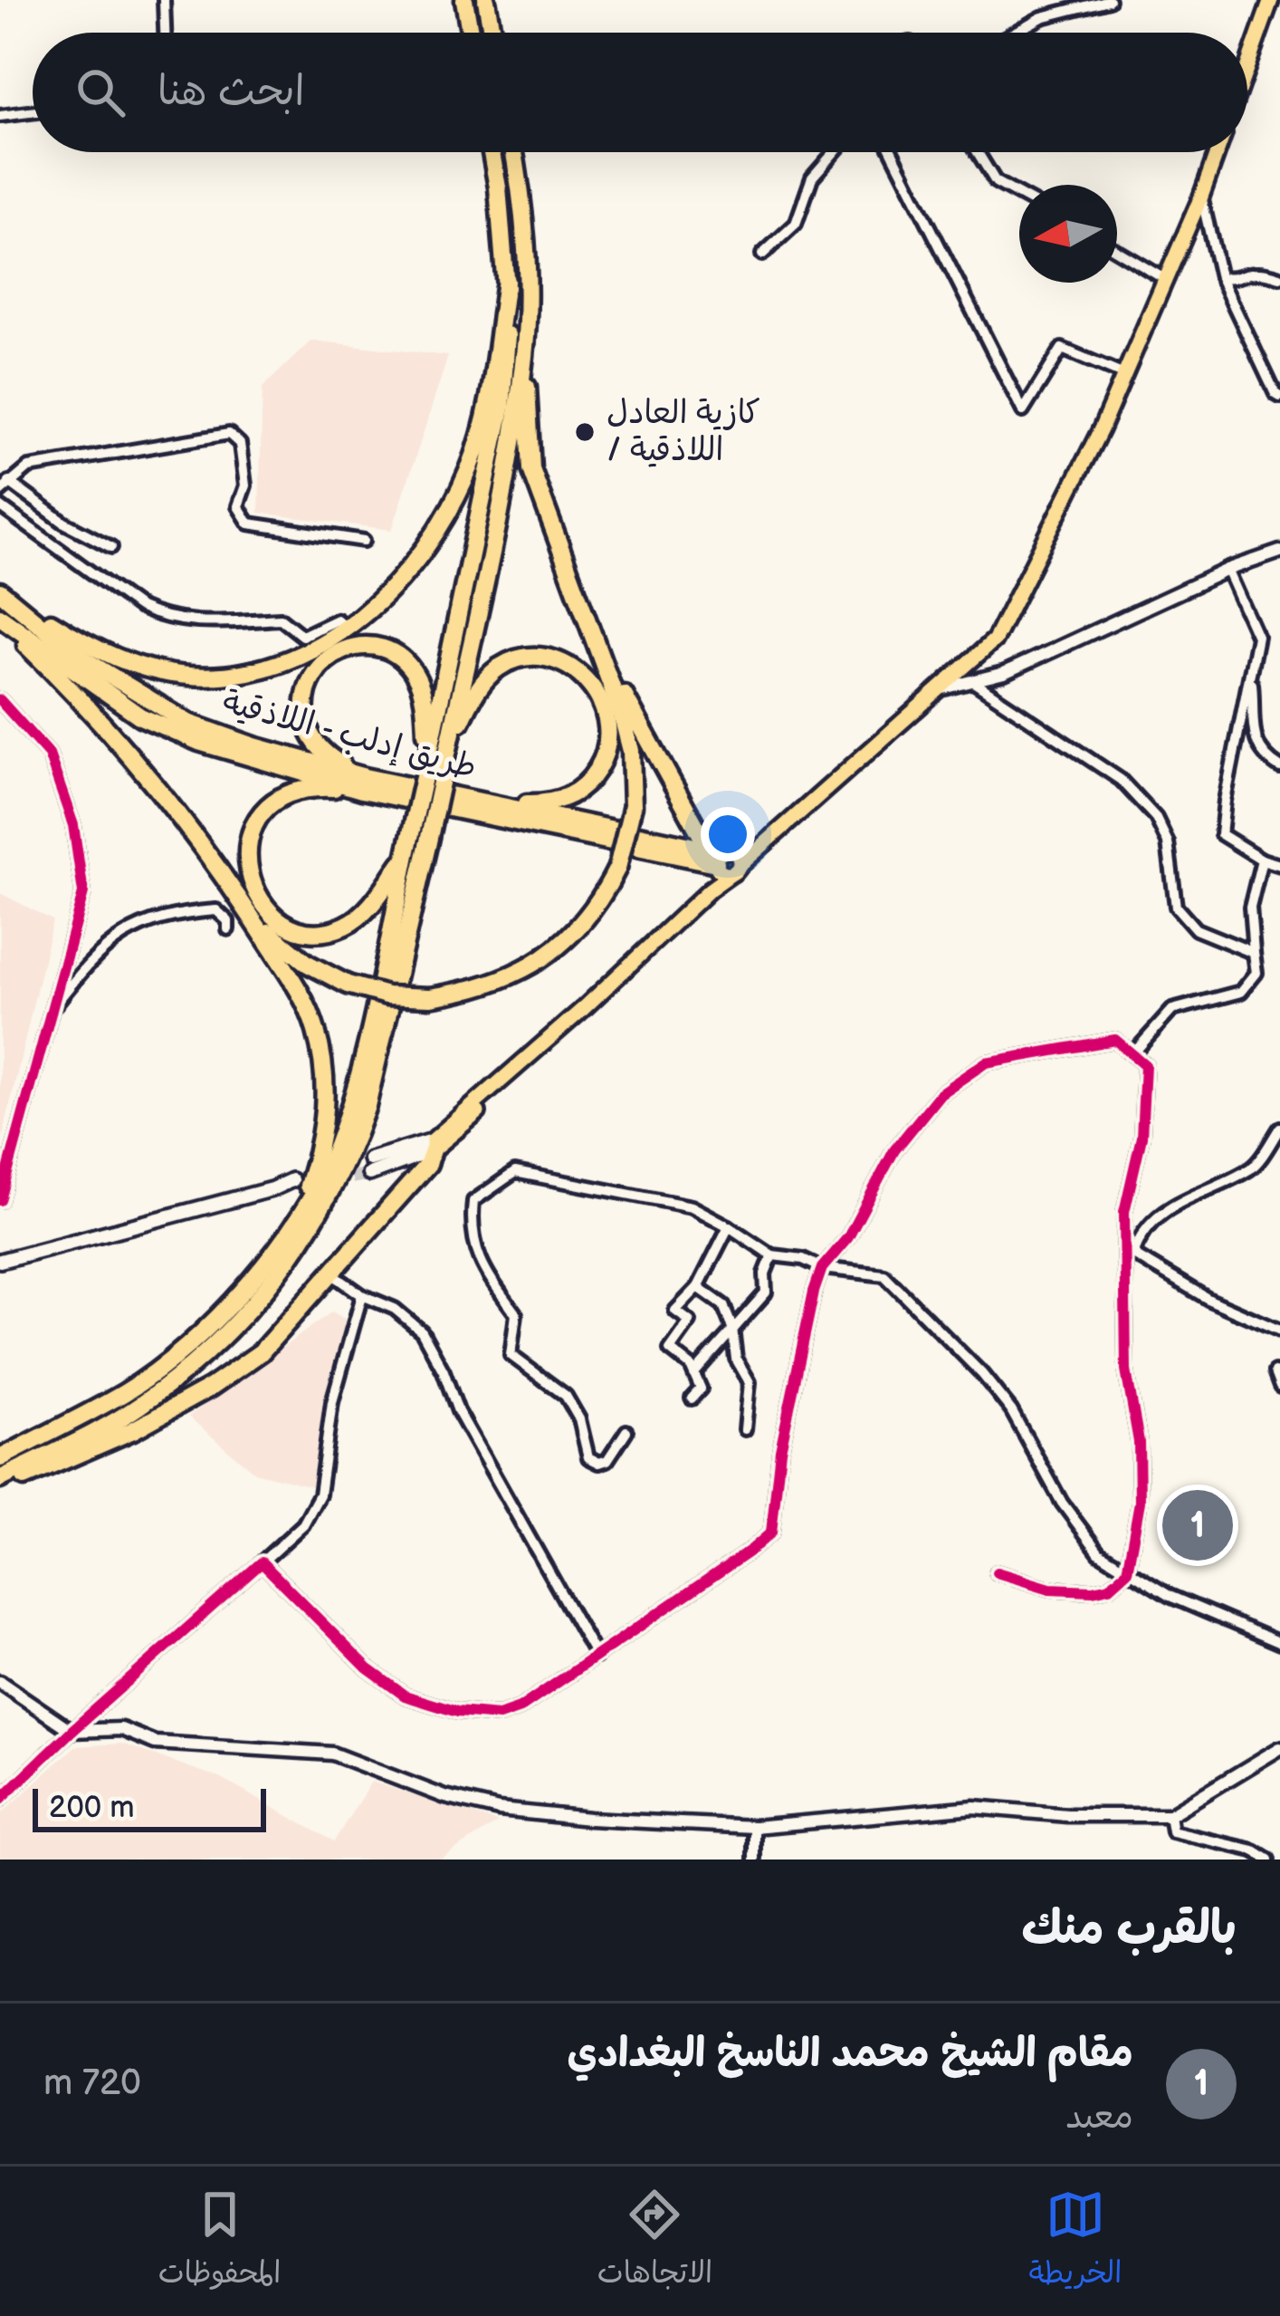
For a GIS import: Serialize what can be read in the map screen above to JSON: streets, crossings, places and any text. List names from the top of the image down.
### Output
{
  "streets": {
    "highway": ["طريق إدلب - اللاذقية"]
  },
  "places": ["كازية العادل / اللاذقية"],
  "scale_bar": "200 m",
  "north": "left",
  "page": {
    "search": "ابحث هنا",
    "pins": "1",
    "scale": "200 m",
    "heading": "بالقرب منك",
    "list": [
      {
        "mark": "1",
        "name": "مقام الشيخ محمد الناسخ البغدادي",
        "note": "معبد",
        "value": "720 m"
      }
    ],
    "nav": ["الخريطة", "الاتجاهات", "المحفوظات"]
  }
}
